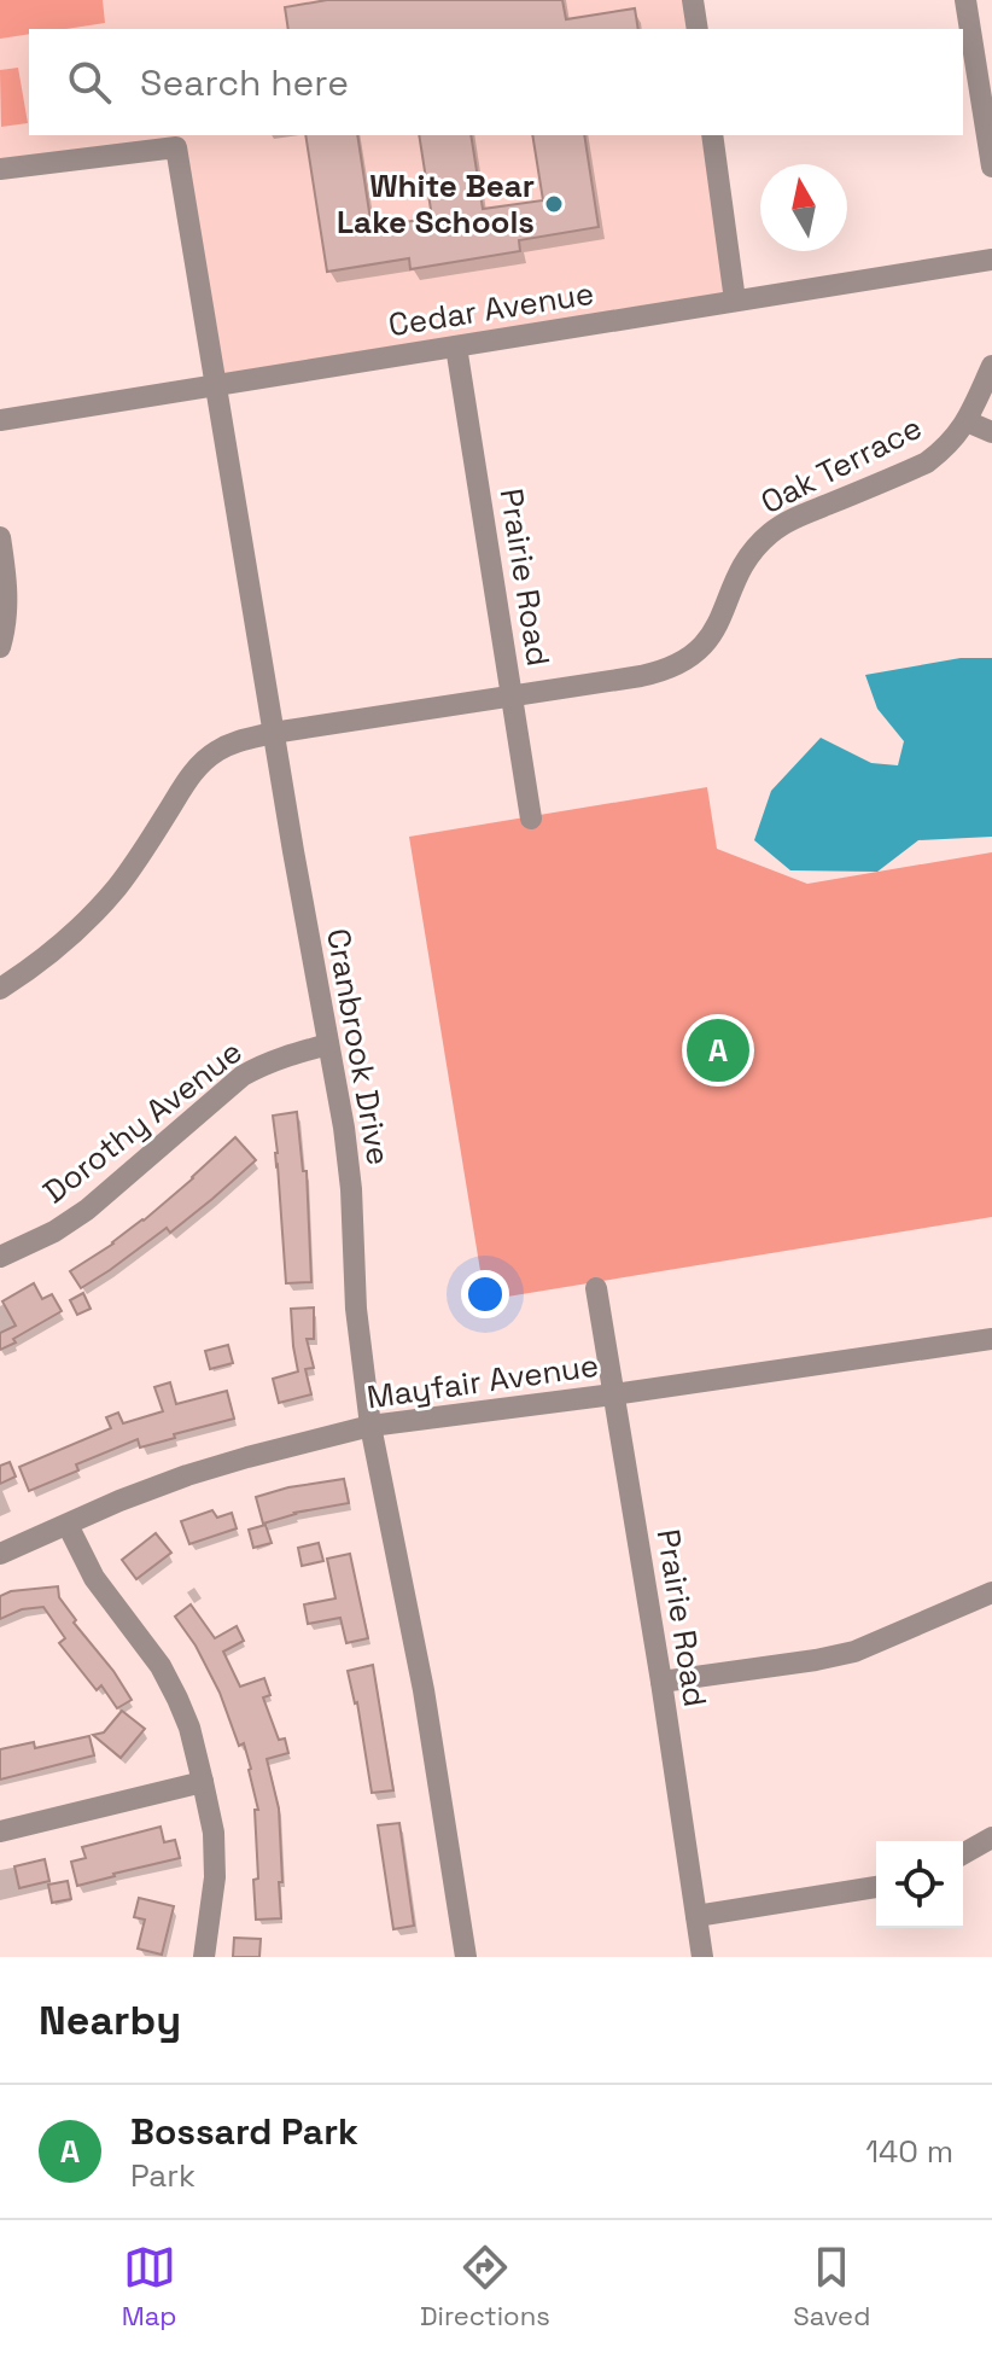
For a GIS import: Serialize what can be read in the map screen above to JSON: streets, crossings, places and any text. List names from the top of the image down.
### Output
{
  "streets": {
    "street": [
      "Cedar Avenue",
      "Oak Terrace",
      "Prairie Road",
      "Cranbrook Drive",
      "Dorothy Avenue",
      "Mayfair Avenue"
    ]
  },
  "crossings": [
    ["Cedar Avenue", "Prairie Road"],
    ["Cedar Avenue", "Cranbrook Drive"],
    ["Oak Terrace", "Prairie Road"],
    ["Oak Terrace", "Cranbrook Drive"],
    ["Prairie Road", "Mayfair Avenue"],
    ["Cranbrook Drive", "Dorothy Avenue"],
    ["Cranbrook Drive", "Mayfair Avenue"]
  ],
  "places": ["White Bear Lake Schools"],
  "north": "top",
  "page": {
    "search": "Search here",
    "pins": "A",
    "heading": "Nearby",
    "list": [
      {
        "mark": "A",
        "name": "Bossard Park",
        "note": "Park",
        "value": "140 m"
      }
    ],
    "nav": ["Map", "Directions", "Saved"]
  }
}
